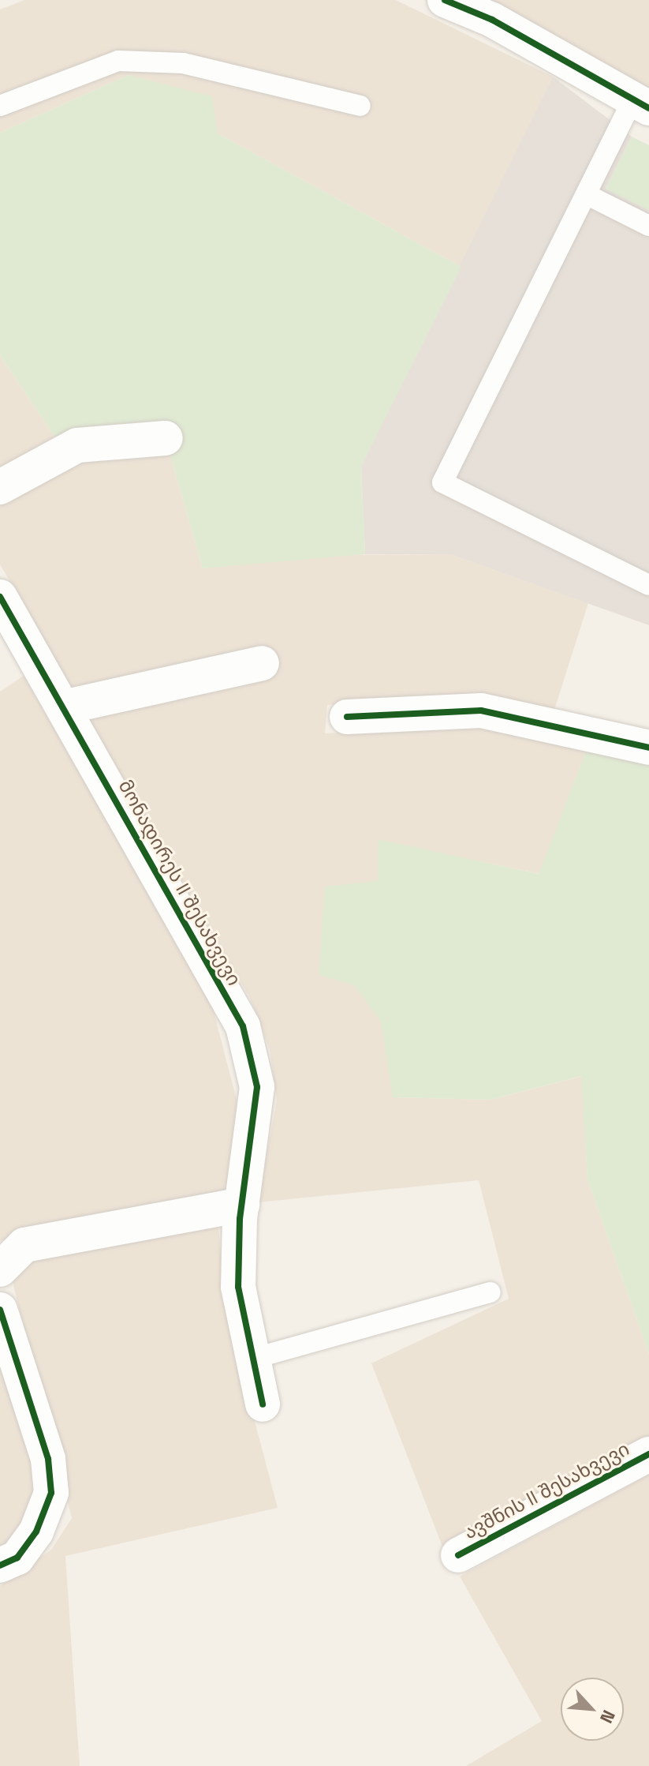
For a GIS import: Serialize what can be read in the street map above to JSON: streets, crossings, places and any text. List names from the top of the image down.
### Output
{
  "streets": {
    "street": ["მონადირეს II შესახვევი", "ავშნის II შესახვევი"]
  },
  "north": "bottom right"
}
